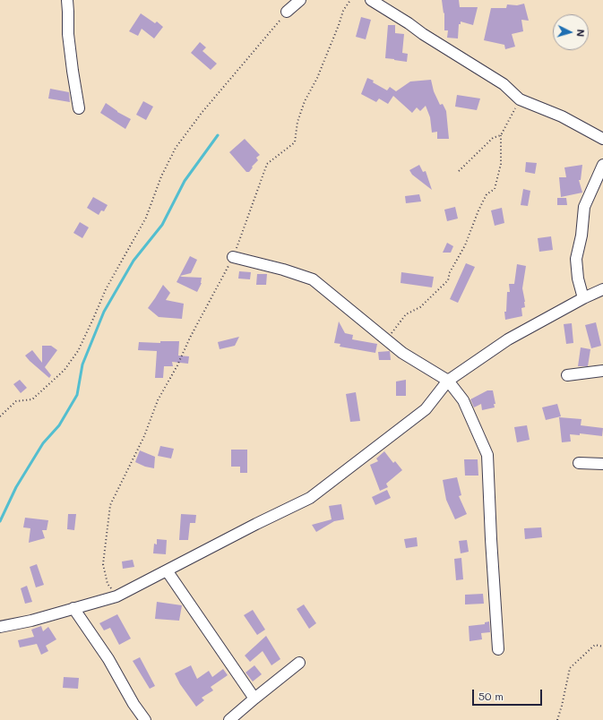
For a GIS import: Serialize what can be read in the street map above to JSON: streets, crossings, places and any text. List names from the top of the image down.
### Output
{
  "scale_bar": "50 m",
  "north": "right"
}
